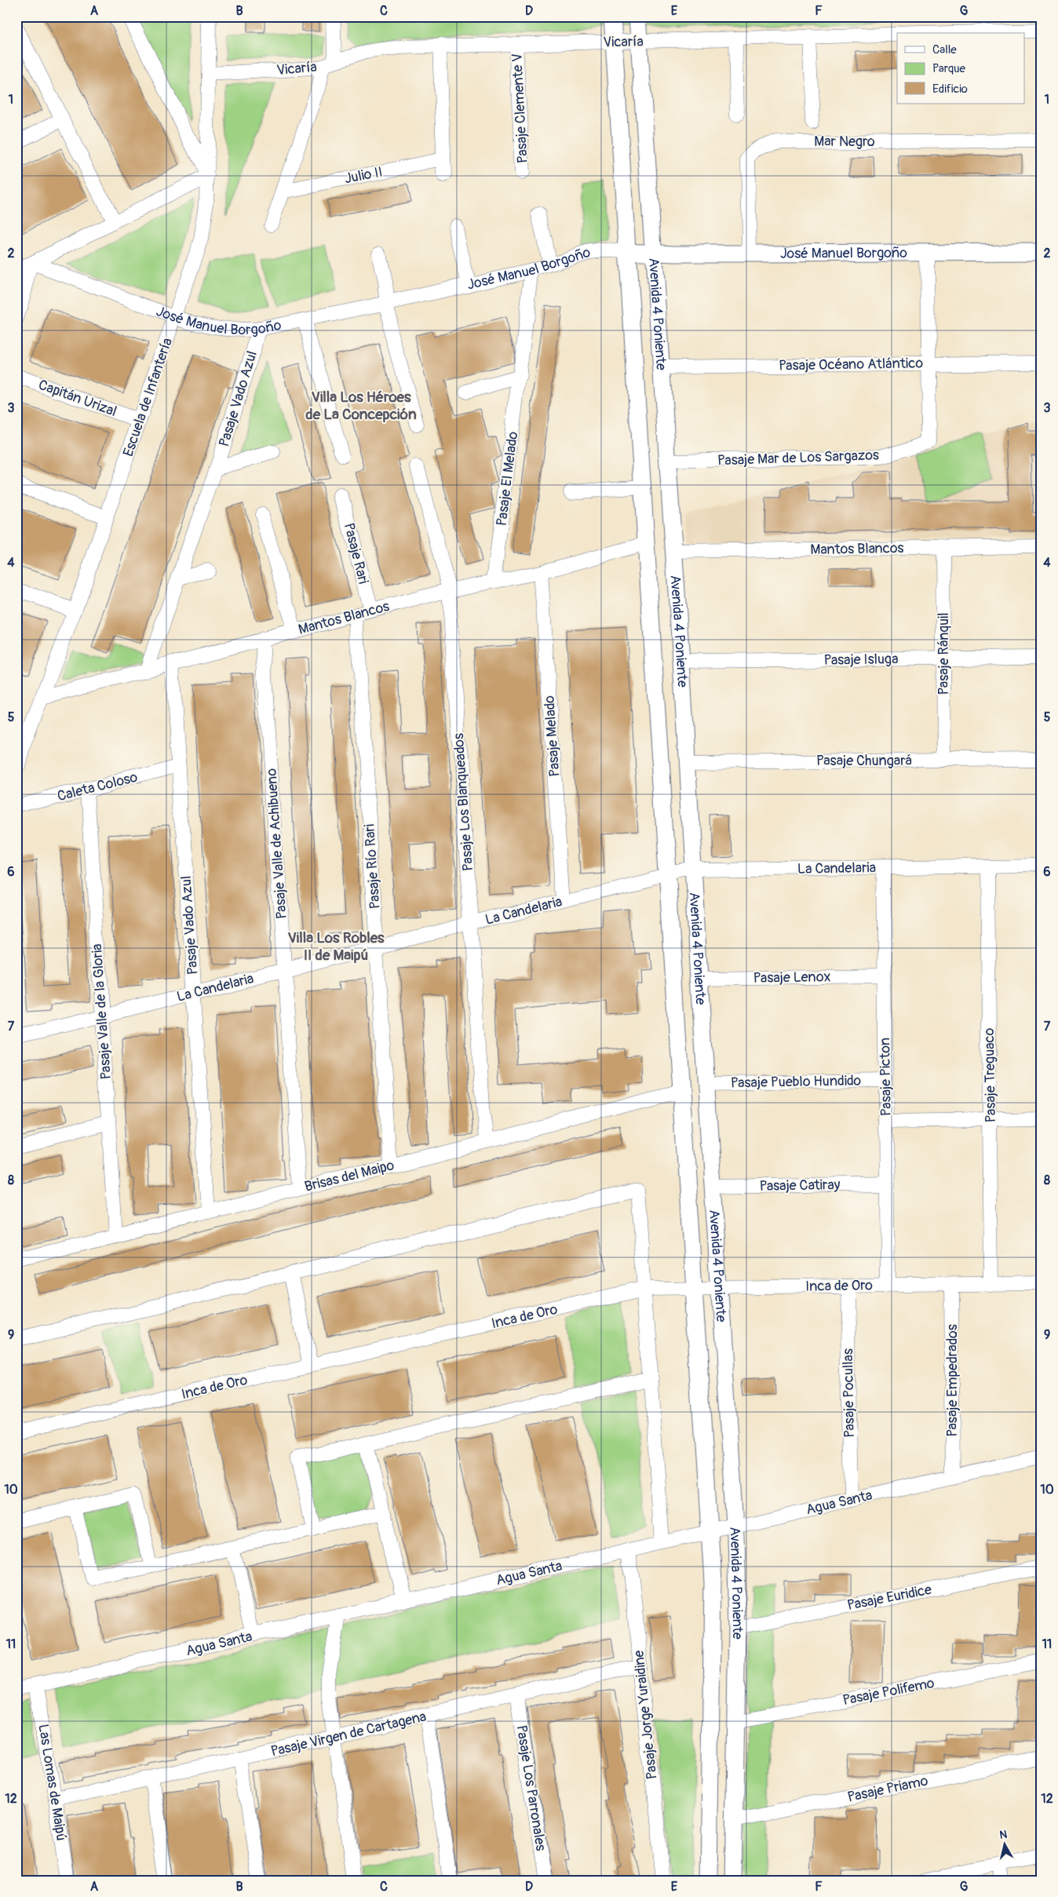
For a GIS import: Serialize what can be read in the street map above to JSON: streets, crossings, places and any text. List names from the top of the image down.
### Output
{
  "streets": {
    "street": [
      "Vicaría",
      "Pasaje Clemente V",
      "Mar Negro",
      "Julio II",
      "José Manuel Borgoño",
      "Avenida 4 Poniente",
      "Pasaje Océano Atlántico",
      "Escuela de Infantería",
      "Capitán Urizal",
      "Pasaje Vado Azul",
      "Pasaje Mar de Los Sargazos",
      "Pasaje El Melado",
      "Mantos Blancos",
      "Pasaje Rari",
      "Pasaje Ránquil",
      "Pasaje Isluga",
      "Pasaje Melado",
      "Pasaje Chungará",
      "Caleta Coloso",
      "Pasaje Los Blanqueados",
      "Pasaje Valle de Achibueno",
      "Pasaje Río Rari",
      "La Candelaria",
      "Pasaje Lenox",
      "Pasaje Valle de la Gloria",
      "Pasaje Treguaco",
      "Pasaje Picton",
      "Pasaje Pueblo Hundido",
      "Brisas del Maipo",
      "Pasaje Catiray",
      "Inca de Oro",
      "Pasaje Empedrados",
      "Pasaje Pocullas",
      "Agua Santa",
      "Pasaje Euridice",
      "Pasaje Polifemo",
      "Pasaje Jorge Yuraidine",
      "Pasaje Virgen de Cartagena",
      "Las Lomas de Maipú",
      "Pasaje Los Parronales",
      "Pasaje Priamo"
    ]
  },
  "crossings": [
    ["Vicaría", "Pasaje Clemente V"],
    ["Vicaría", "Avenida 4 Poniente"],
    ["Vicaría", "Escuela de Infantería"],
    ["Mar Negro", "José Manuel Borgoño"],
    ["José Manuel Borgoño", "Avenida 4 Poniente"],
    ["José Manuel Borgoño", "Escuela de Infantería"],
    ["José Manuel Borgoño", "Pasaje Vado Azul"],
    ["José Manuel Borgoño", "Pasaje El Melado"],
    ["Avenida 4 Poniente", "Pasaje Océano Atlántico"],
    ["Avenida 4 Poniente", "Pasaje Mar de Los Sargazos"],
    ["Avenida 4 Poniente", "Mantos Blancos"],
    ["Avenida 4 Poniente", "Pasaje Isluga"],
    ["Avenida 4 Poniente", "Pasaje Chungará"],
    ["Avenida 4 Poniente", "La Candelaria"],
    ["Avenida 4 Poniente", "Pasaje Lenox"],
    ["Avenida 4 Poniente", "Pasaje Pueblo Hundido"],
    ["Avenida 4 Poniente", "Brisas del Maipo"],
    ["Avenida 4 Poniente", "Pasaje Catiray"],
    ["Avenida 4 Poniente", "Inca de Oro"],
    ["Avenida 4 Poniente", "Agua Santa"],
    ["Avenida 4 Poniente", "Pasaje Euridice"],
    ["Avenida 4 Poniente", "Pasaje Polifemo"],
    ["Avenida 4 Poniente", "Pasaje Priamo"],
    ["Pasaje Océano Atlántico", "Pasaje Mar de Los Sargazos"],
    ["Escuela de Infantería", "Capitán Urizal"],
    ["Escuela de Infantería", "Mantos Blancos"],
    ["Pasaje Vado Azul", "Mantos Blancos"],
    ["Pasaje Vado Azul", "Caleta Coloso"],
    ["Pasaje Vado Azul", "La Candelaria"],
    ["Pasaje Vado Azul", "Brisas del Maipo"],
    ["Pasaje El Melado", "Mantos Blancos"],
    ["Mantos Blancos", "Pasaje Rari"],
    ["Mantos Blancos", "Pasaje Ránquil"],
    ["Mantos Blancos", "Pasaje Melado"],
    ["Mantos Blancos", "Pasaje Los Blanqueados"],
    ["Mantos Blancos", "Pasaje Valle de Achibueno"],
    ["Mantos Blancos", "Pasaje Río Rari"],
    ["Pasaje Ránquil", "Pasaje Isluga"],
    ["Pasaje Ránquil", "Pasaje Chungará"],
    ["Pasaje Melado", "La Candelaria"],
    ["Caleta Coloso", "Pasaje Valle de la Gloria"],
    ["Pasaje Los Blanqueados", "La Candelaria"],
    ["Pasaje Los Blanqueados", "Brisas del Maipo"],
    ["Pasaje Valle de Achibueno", "La Candelaria"],
    ["Pasaje Valle de Achibueno", "Brisas del Maipo"],
    ["Pasaje Río Rari", "La Candelaria"],
    ["Pasaje Río Rari", "Brisas del Maipo"],
    ["La Candelaria", "Pasaje Valle de la Gloria"],
    ["La Candelaria", "Pasaje Treguaco"],
    ["La Candelaria", "Pasaje Picton"],
    ["Pasaje Lenox", "Pasaje Picton"],
    ["Pasaje Valle de la Gloria", "Brisas del Maipo"],
    ["Pasaje Treguaco", "Inca de Oro"],
    ["Pasaje Picton", "Pasaje Pueblo Hundido"],
    ["Pasaje Picton", "Pasaje Catiray"],
    ["Pasaje Picton", "Inca de Oro"],
    ["Inca de Oro", "Pasaje Empedrados"],
    ["Inca de Oro", "Pasaje Pocullas"],
    ["Pasaje Empedrados", "Agua Santa"],
    ["Pasaje Pocullas", "Agua Santa"],
    ["Agua Santa", "Pasaje Jorge Yuraidine"],
    ["Agua Santa", "Las Lomas de Maipú"],
    ["Pasaje Jorge Yuraidine", "Pasaje Virgen de Cartagena"],
    ["Pasaje Virgen de Cartagena", "Las Lomas de Maipú"],
    ["Pasaje Virgen de Cartagena", "Pasaje Los Parronales"]
  ],
  "districts": ["Villa Los Héroes de La Concepción", "Villa Los Robles II de Maipú"],
  "legend": ["Calle", "Parque", "Edificio"],
  "north": "top",
  "grid": {
    "columns": [
      "A",
      "B",
      "C",
      "D",
      "E",
      "F",
      "G"
    ],
    "rows": [
      "1",
      "2",
      "3",
      "4",
      "5",
      "6",
      "7",
      "8",
      "9",
      "10",
      "11",
      "12"
    ]
  }
}
